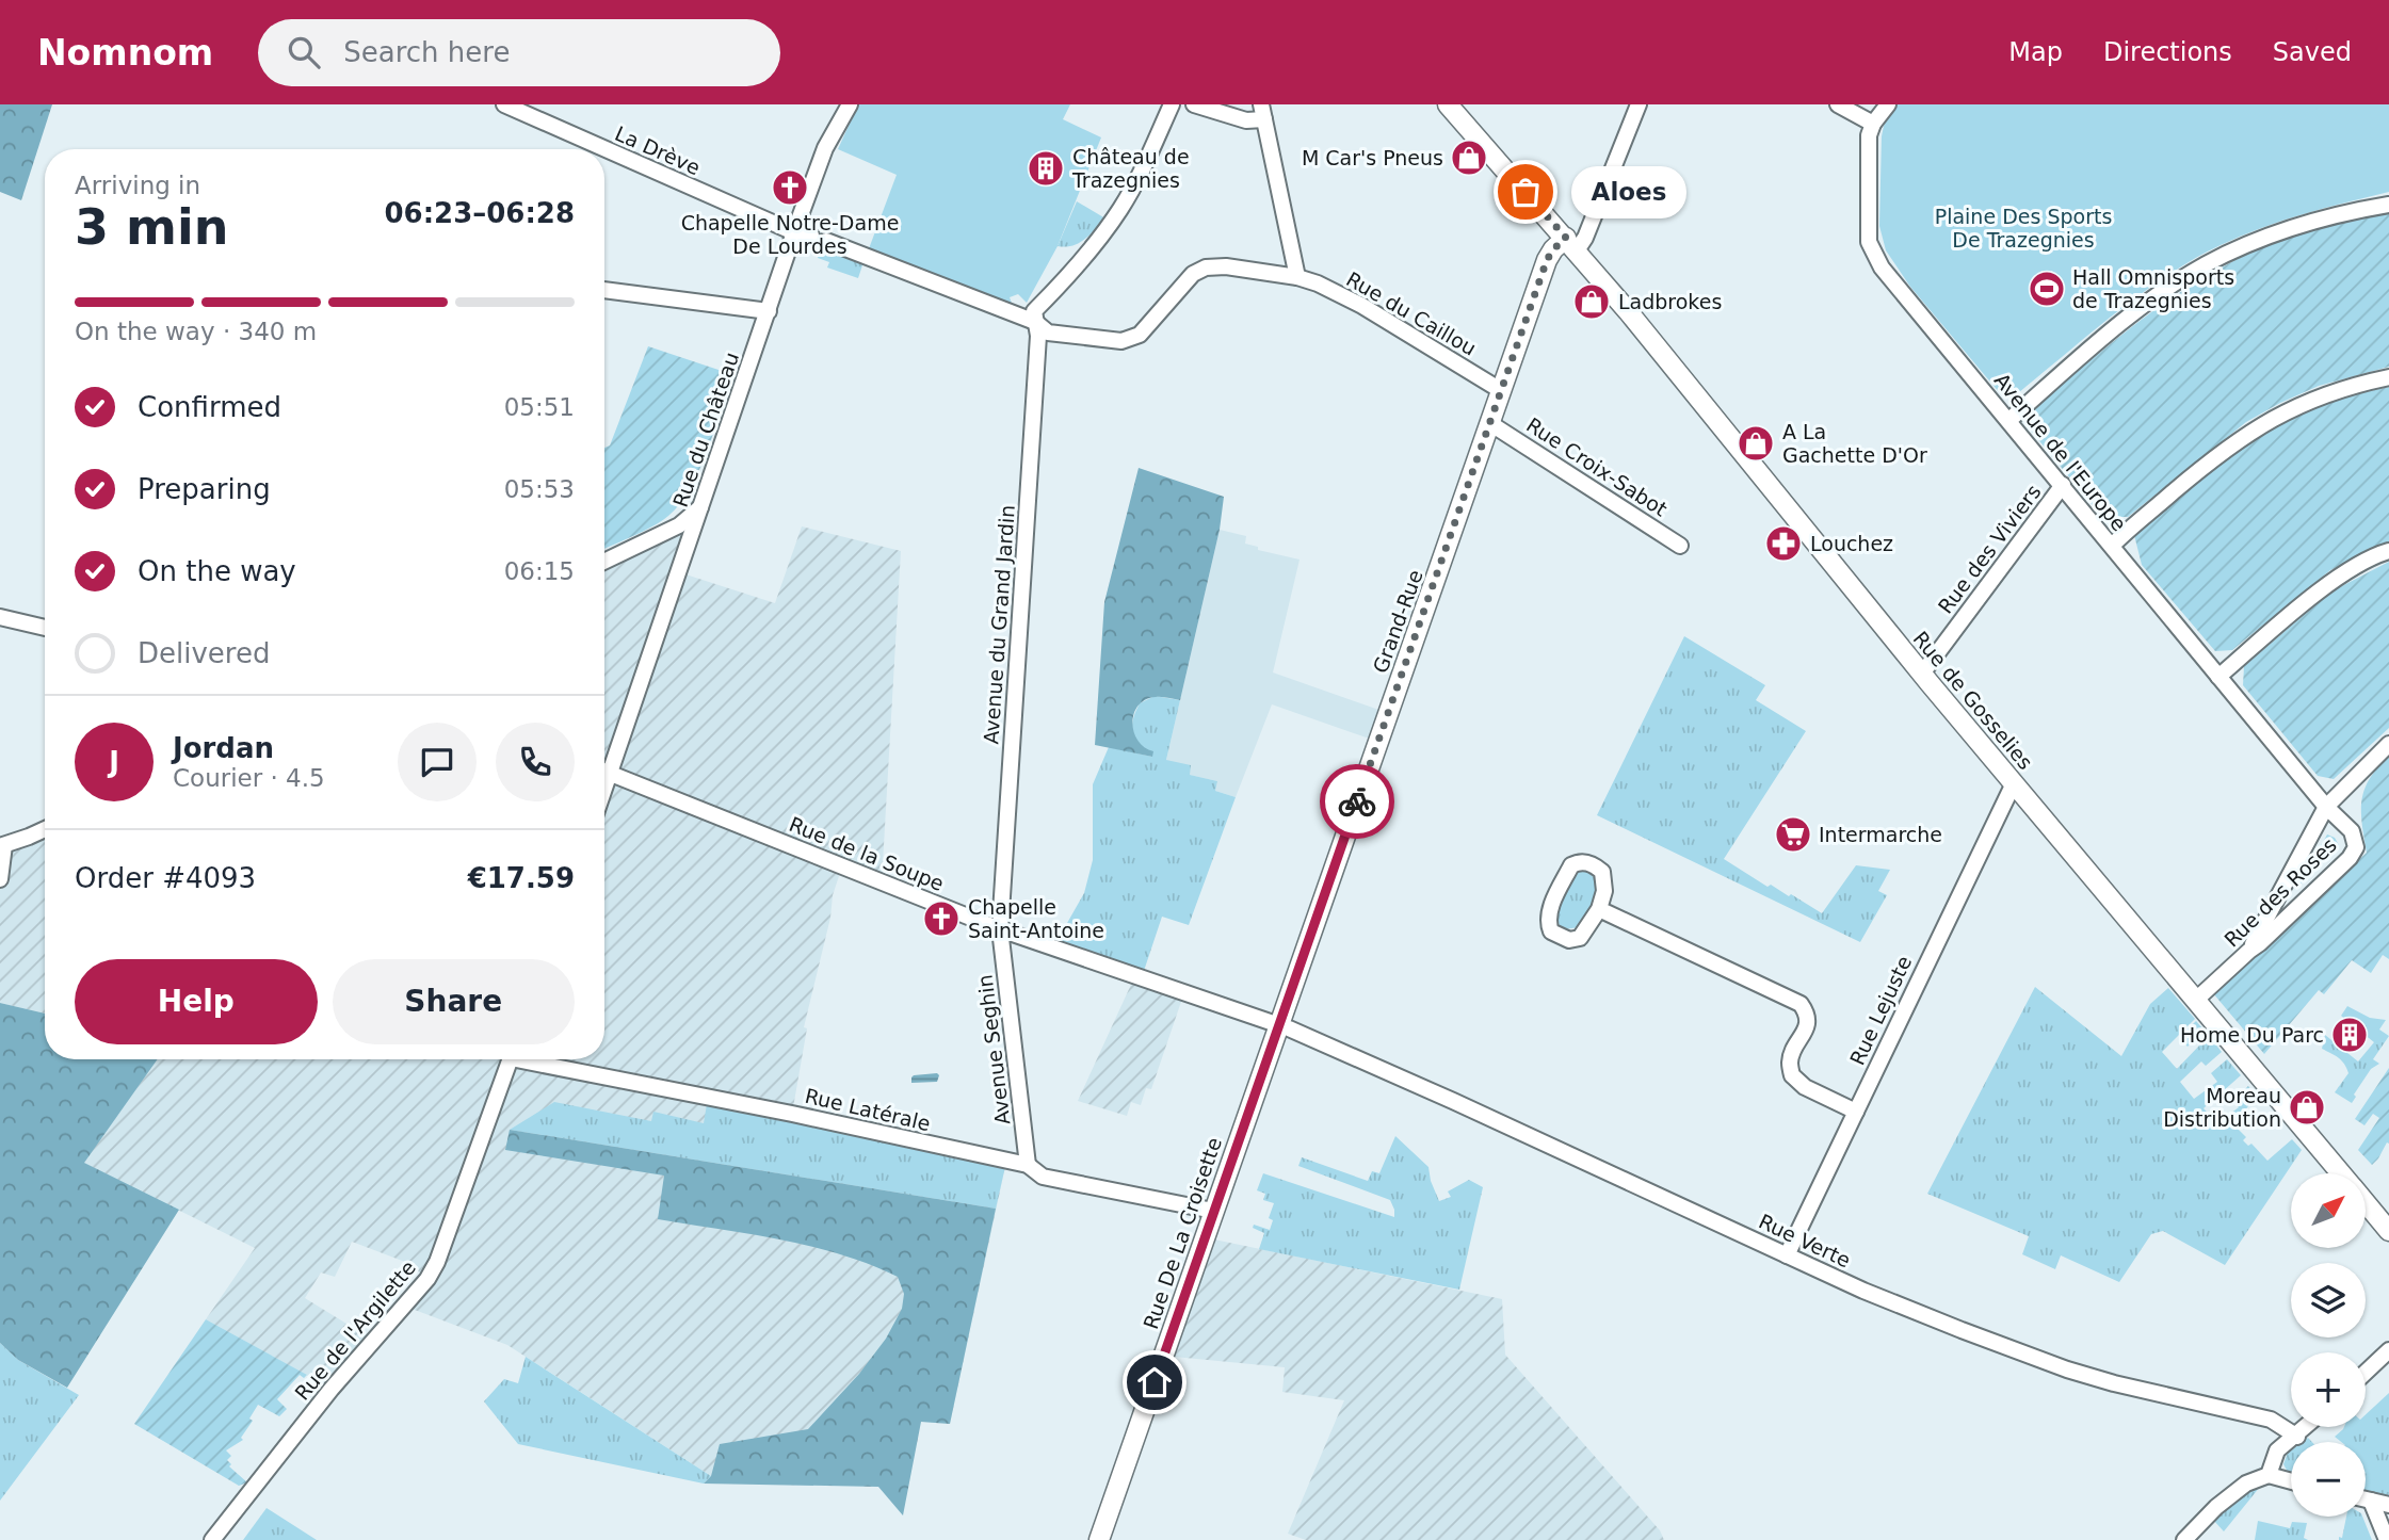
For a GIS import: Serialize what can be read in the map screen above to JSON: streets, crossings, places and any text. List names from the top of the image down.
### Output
{
  "streets": {
    "main road": ["Grand-Rue", "Rue de Gosselies", "Rue De La Croisette"],
    "street": [
      "La Drève",
      "Rue du Caillou",
      "Rue du Château",
      "Avenue de l'Europe",
      "Rue Croix-Sabot",
      "Rue des Viviers",
      "Avenue du Grand Jardin",
      "Rue de la Soupe",
      "Rue des Roses",
      "Rue Lejuste",
      "Avenue Seghin",
      "Rue Latérale",
      "Rue Verte",
      "Rue de l'Argilette"
    ]
  },
  "crossings": [
    ["La Drève", "Rue du Caillou"],
    ["La Drève", "Rue du Château"],
    ["La Drève", "Avenue du Grand Jardin"],
    ["Rue du Caillou", "Grand-Rue"],
    ["Rue du Caillou", "Avenue du Grand Jardin"],
    ["Rue du Château", "Rue de la Soupe"],
    ["Avenue de l'Europe", "Rue des Viviers"],
    ["Avenue de l'Europe", "Rue des Roses"],
    ["Rue Croix-Sabot", "Grand-Rue"],
    ["Rue des Viviers", "Rue de Gosselies"],
    ["Grand-Rue", "Rue de Gosselies"],
    ["Grand-Rue", "Rue de la Soupe"],
    ["Grand-Rue", "Rue De La Croisette"],
    ["Grand-Rue", "Rue Verte"],
    ["Avenue du Grand Jardin", "Rue de la Soupe"],
    ["Avenue du Grand Jardin", "Avenue Seghin"],
    ["Rue de Gosselies", "Rue des Roses"],
    ["Rue de Gosselies", "Rue Lejuste"],
    ["Rue de la Soupe", "Avenue Seghin"],
    ["Rue de la Soupe", "Rue De La Croisette"],
    ["Rue de la Soupe", "Rue Verte"],
    ["Rue Lejuste", "Rue Verte"],
    ["Avenue Seghin", "Rue Latérale"],
    ["Rue Latérale", "Rue De La Croisette"],
    ["Rue De La Croisette", "Rue Verte"]
  ],
  "parks": ["Plaine Des Sports De Trazegnies"],
  "places": {
    "shop": [
      "M Car's Pneus",
      "Ladbrokes",
      "A La Gachette D'Or",
      "Moreau Distribution"
    ],
    "building": ["Château de Trazegnies", "Home Du Parc"],
    "church": ["Chapelle Notre-Dame De Lourdes", "Chapelle Saint-Antoine"],
    "other": ["Aloes"],
    "sports": ["Hall Omnisports de Trazegnies"],
    "pharmacy": ["Louchez"],
    "supermarket": ["Intermarche"]
  },
  "north": "top right",
  "page": {
    "header": "Nomnom",
    "search": "Search here",
    "nav": ["Map", "Directions", "Saved"],
    "heading": ["3 min", "Arriving in", "06:23–06:28"],
    "panel": [
      "Jordan",
      "Courier · 4.5",
      "Order #4093",
      "€17.59"
    ],
    "bubble": "Aloes",
    "bar": "On the way · 340 m",
    "list": [
      ["Confirmed", "05:51"],
      ["Preparing", "05:53"],
      ["On the way", "06:15"],
      "Delivered"
    ],
    "round": "J",
    "buttons": ["Help", "Share"],
    "map_buttons": ["+", "−"]
  }
}
